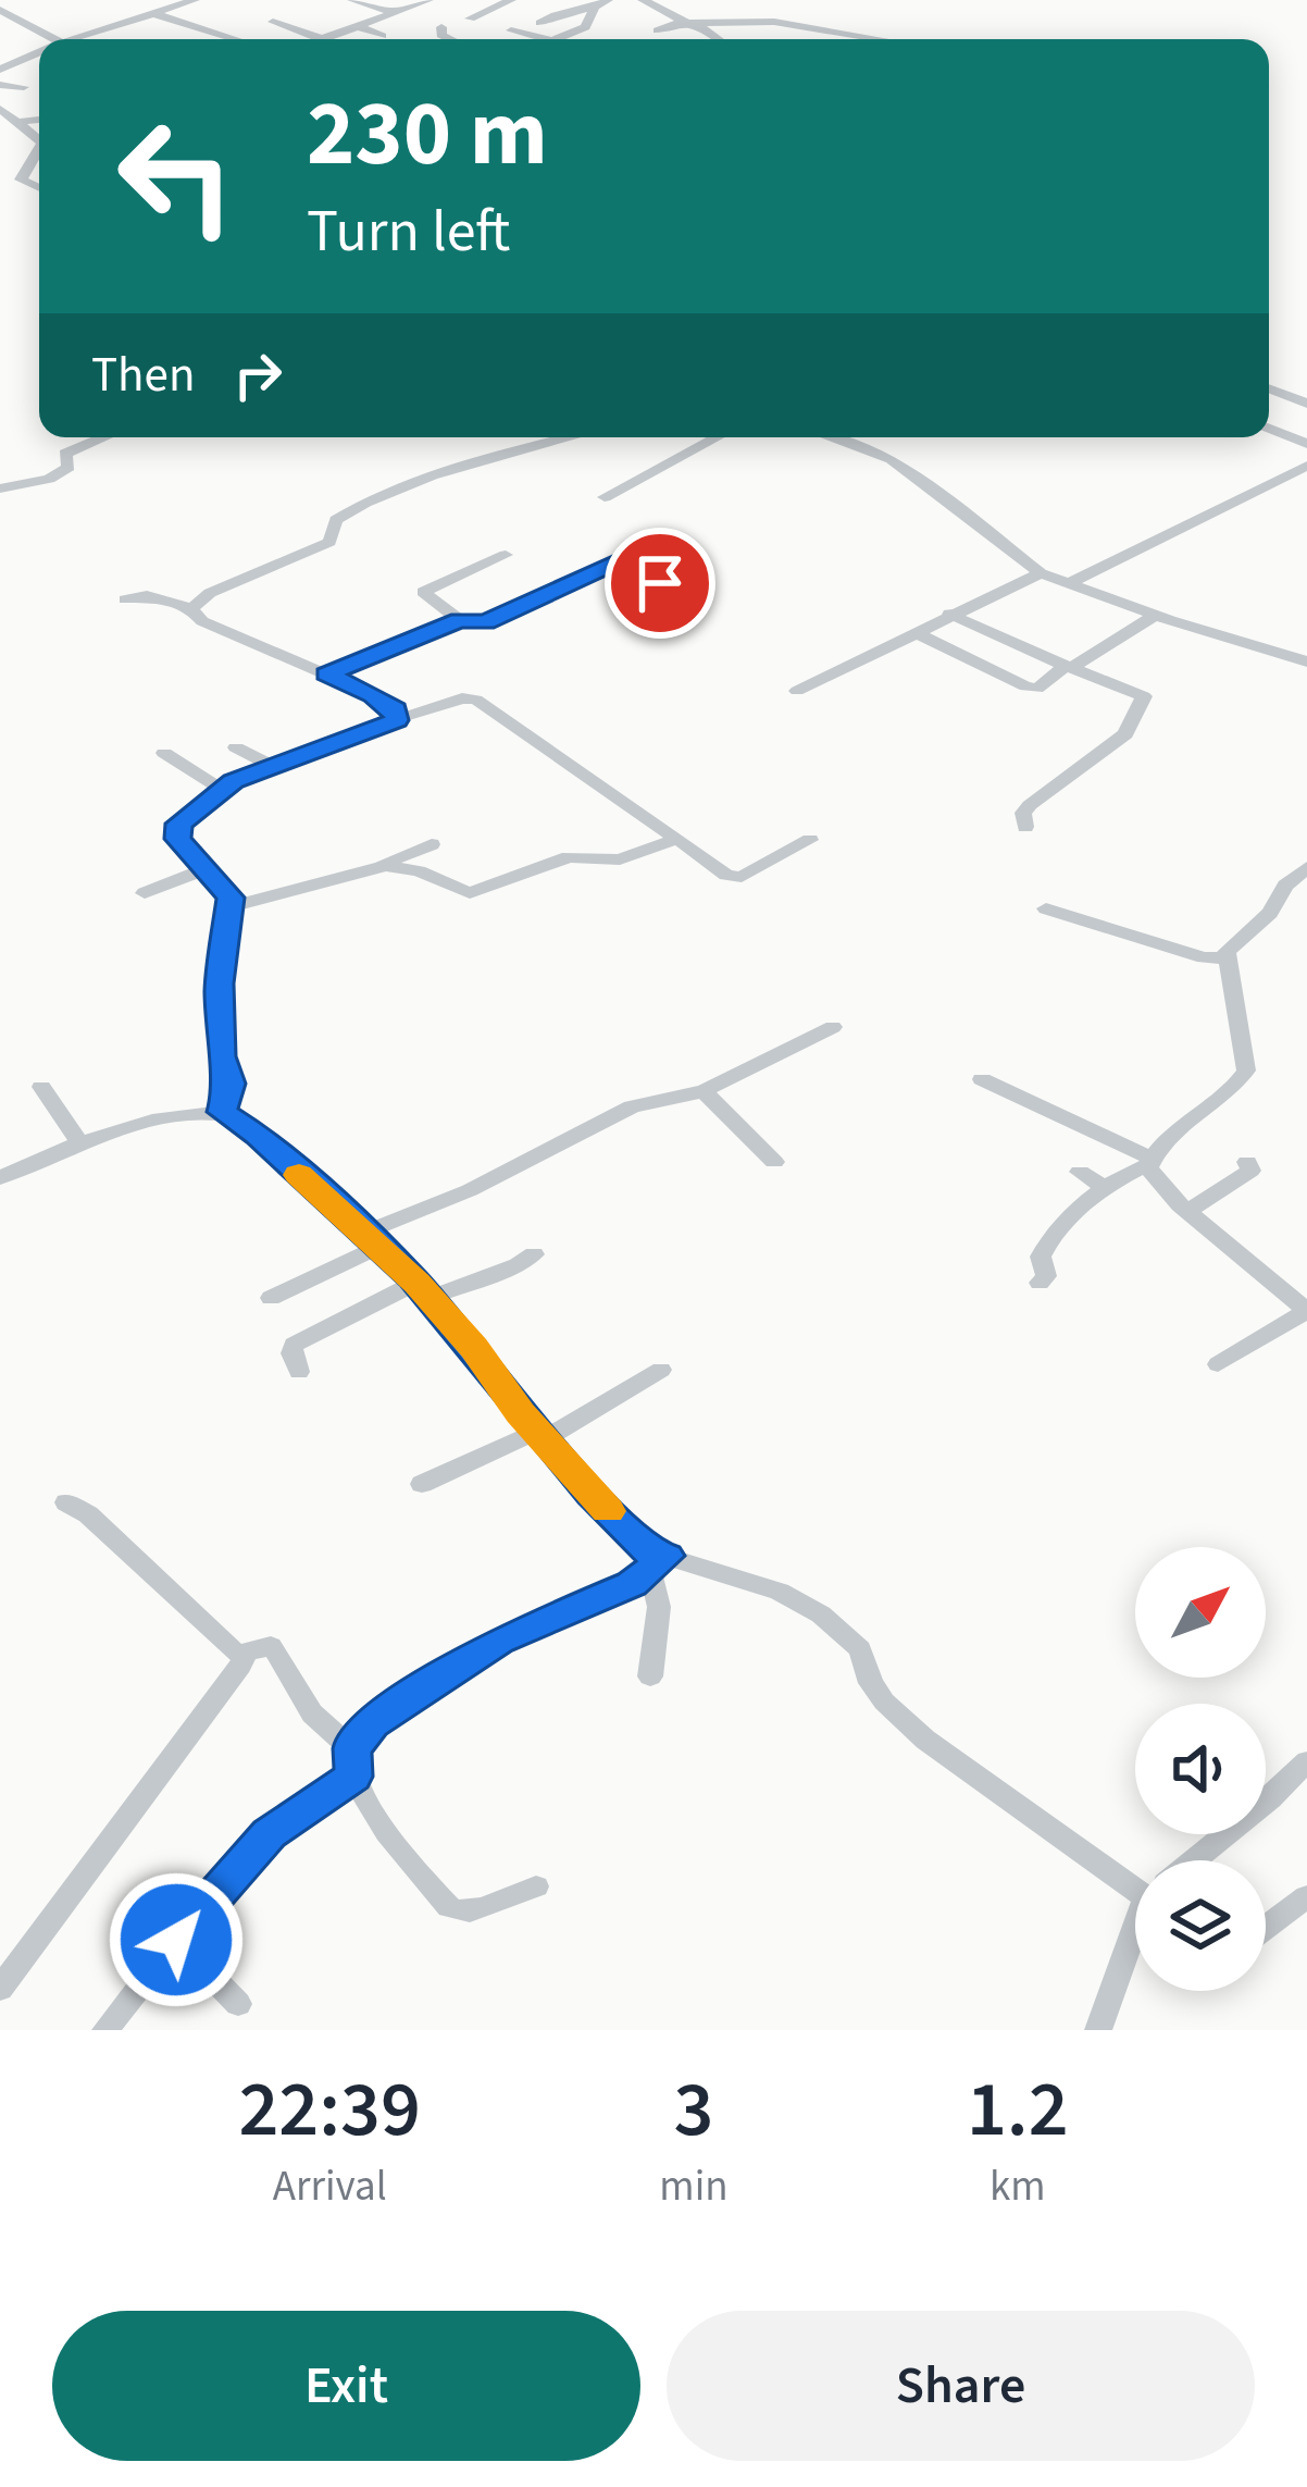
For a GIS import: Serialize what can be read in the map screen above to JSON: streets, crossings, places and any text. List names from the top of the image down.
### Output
{
  "north": "top right",
  "page": {
    "turn": ["230 m", "Turn left"],
    "then": "Then",
    "eta": [
      "22:39",
      "Arrival",
      "3",
      "min",
      "1.2",
      "km"
    ],
    "buttons": ["Exit", "Share"]
  }
}
